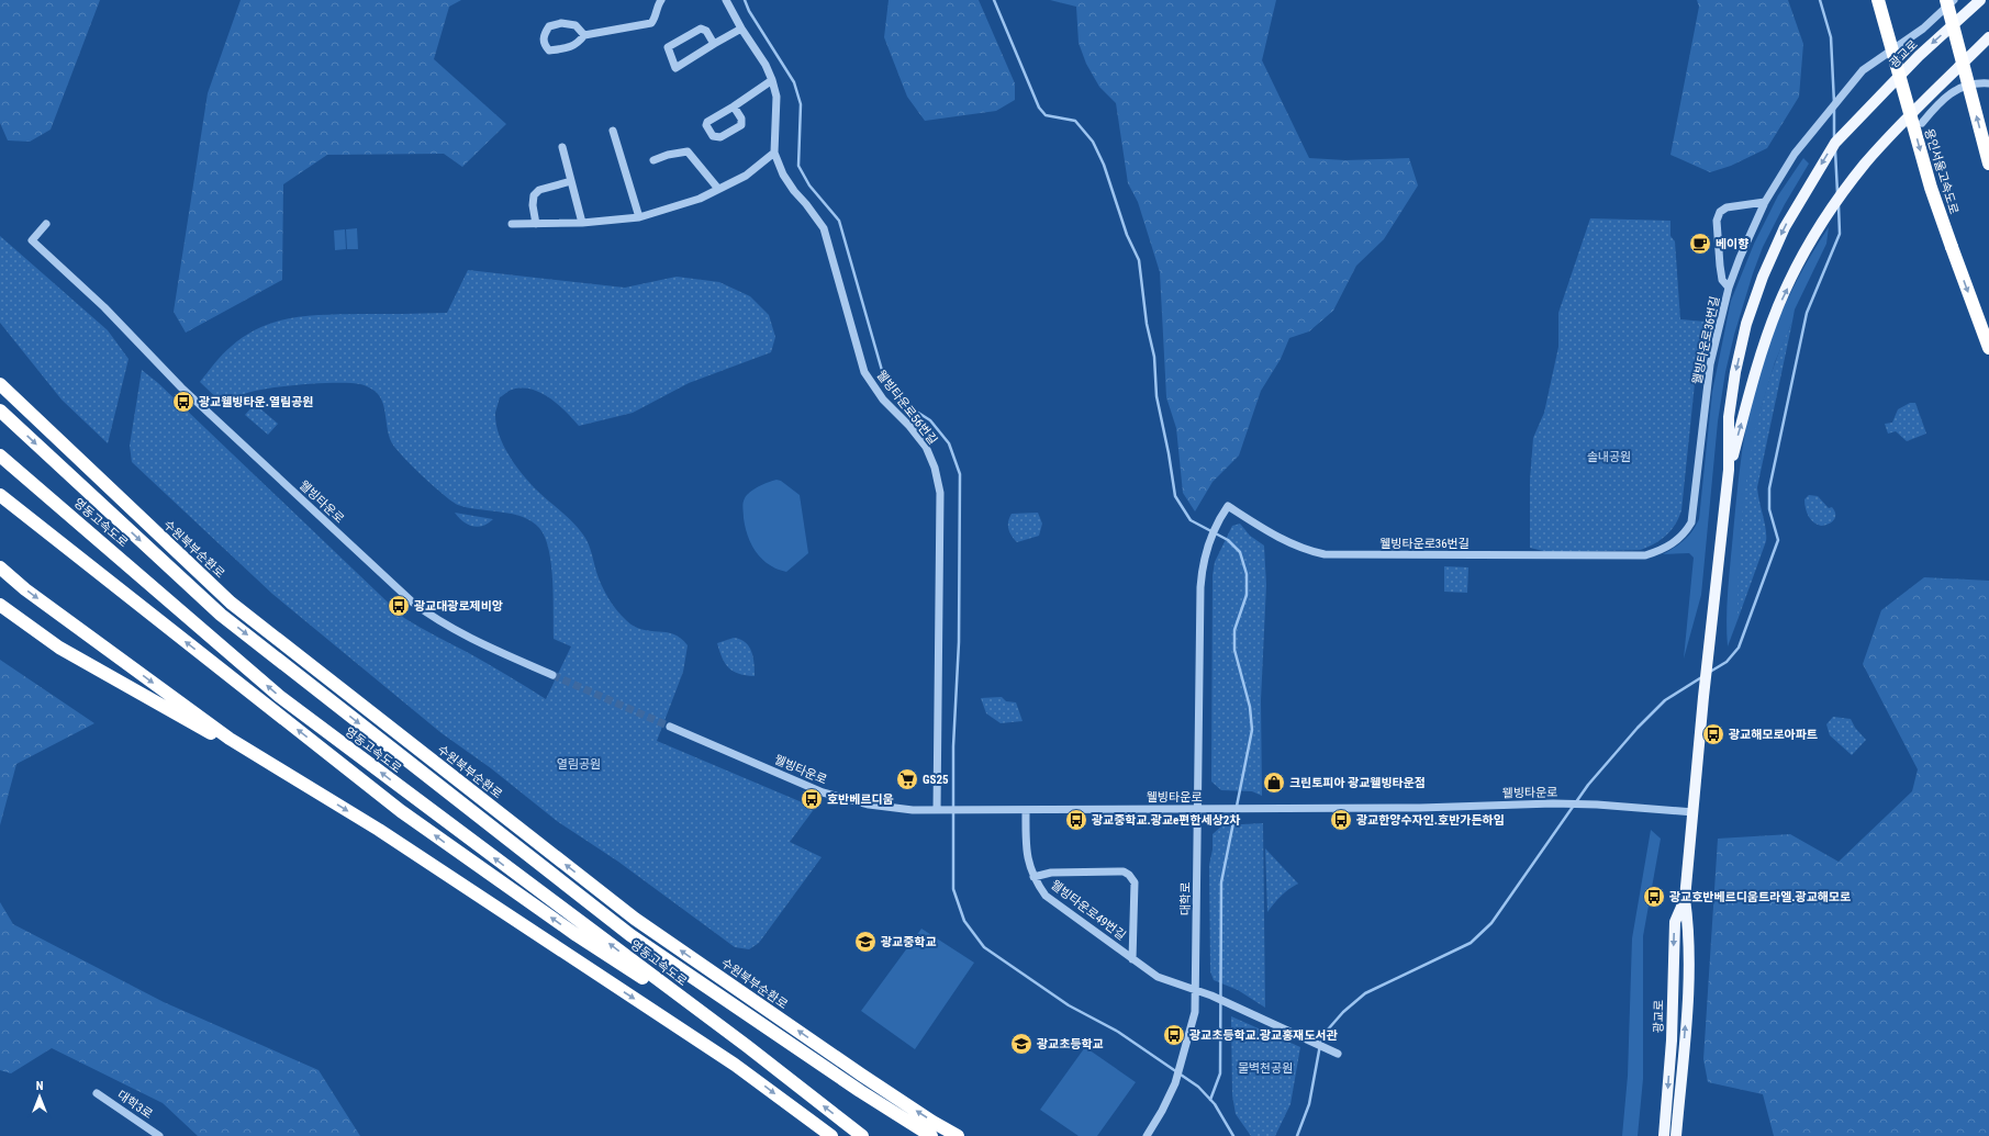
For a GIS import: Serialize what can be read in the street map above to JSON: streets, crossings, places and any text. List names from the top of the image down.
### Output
{
  "streets": {
    "highway": ["용인서울고속도로", "영동고속도로", "수원북부순환로"],
    "main road": ["광교로"],
    "street": [
      "웰빙타운로36번길",
      "웰빙타운로56번길",
      "웰빙타운로",
      "대학로",
      "웰빙타운로49번길",
      "대학3로"
    ]
  },
  "crossings": [
    ["광교로", "웰빙타운로"],
    ["웰빙타운로36번길", "웰빙타운로"],
    ["웰빙타운로36번길", "대학로"],
    ["웰빙타운로56번길", "웰빙타운로"],
    ["웰빙타운로", "대학로"],
    ["웰빙타운로", "웰빙타운로49번길"],
    ["대학로", "웰빙타운로49번길"]
  ],
  "parks": ["솔내공원", "열림공원", "물벽천공원"],
  "places": {
    "cafe": ["베이향"],
    "bus stop": [
      "광교웰빙타운.열림공원",
      "광교대광로제비앙",
      "광교해모로아파트",
      "호반베르디움",
      "광교중학교.광교e편한세상2차",
      "광교한양수자인.호반가든하임",
      "광교호반베르디움트라엘.광교해모로",
      "광교초등학교.광교홍재도서관"
    ],
    "supermarket": ["GS25"],
    "shop": ["크린토피아 광교웰빙타운점"],
    "school or university": ["광교중학교", "광교초등학교"]
  },
  "north": "top"
}
